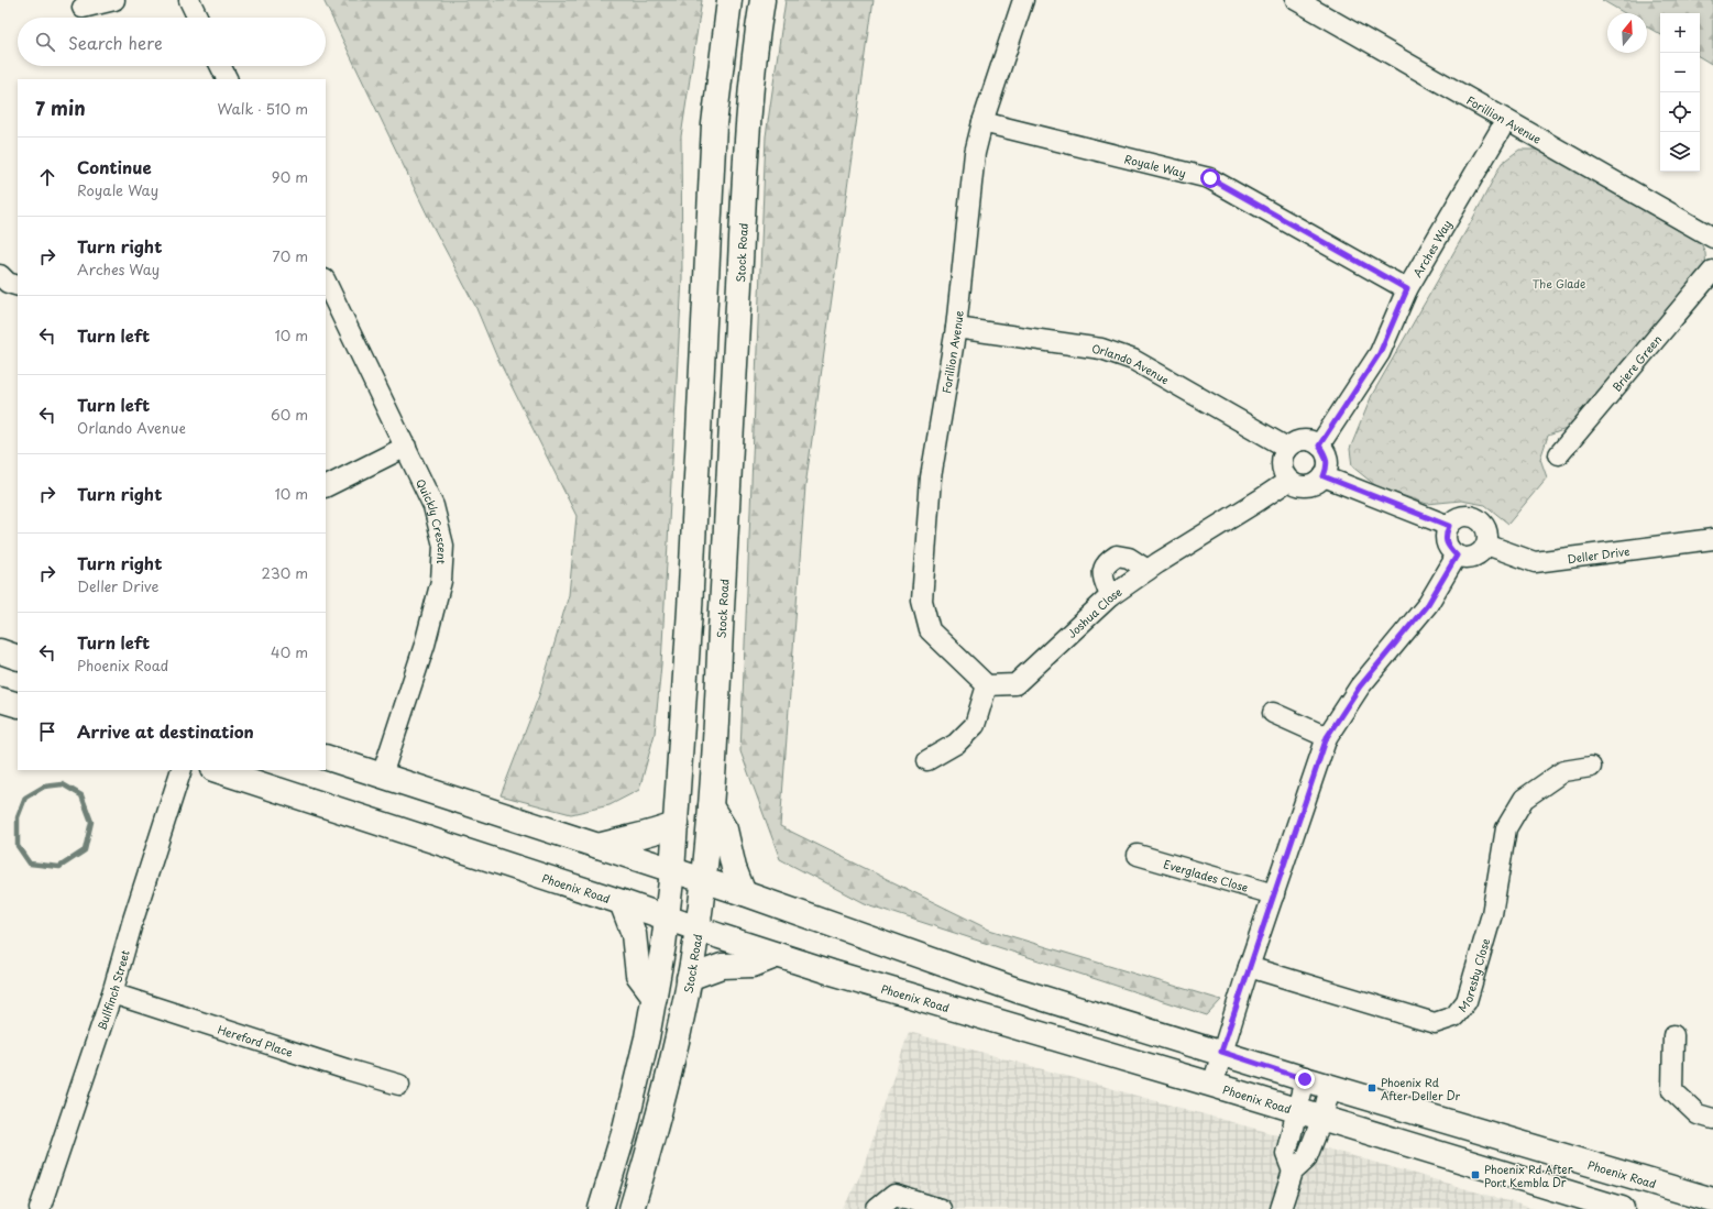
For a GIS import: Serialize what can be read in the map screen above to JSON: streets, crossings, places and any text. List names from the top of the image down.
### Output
{
  "streets": {
    "main road": ["Stock Road", "Phoenix Road"],
    "street": [
      "Forillion Avenue",
      "Royale Way",
      "Arches Way",
      "Briere Green",
      "Orlando Avenue",
      "Quickly Crescent",
      "Deller Drive",
      "Joshua Close",
      "Everglades Close",
      "Moresby Close",
      "Bullfinch Street",
      "Hereford Place"
    ]
  },
  "crossings": [
    ["Forillion Avenue", "Royale Way"],
    ["Forillion Avenue", "Arches Way"],
    ["Forillion Avenue", "Orlando Avenue"],
    ["Forillion Avenue", "Joshua Close"],
    ["Royale Way", "Arches Way"],
    ["Arches Way", "Orlando Avenue"],
    ["Arches Way", "Joshua Close"],
    ["Stock Road", "Phoenix Road"],
    ["Orlando Avenue", "Joshua Close"],
    ["Quickly Crescent", "Phoenix Road"],
    ["Bullfinch Street", "Hereford Place"]
  ],
  "parks": ["The Glade"],
  "places": {
    "transit": ["Phoenix Rd After Deller Dr", "Phoenix Rd After Port Kembla Dr"]
  },
  "north": "top",
  "page": {
    "map_buttons": ["+", "−"],
    "search": "Search here",
    "heading": ["7 min", "Walk · 510 m"],
    "list": [
      ["Continue", "Royale Way", "90 m"],
      ["Turn right", "Arches Way", "70 m"],
      ["Turn left", "10 m"],
      ["Turn left", "Orlando Avenue", "60 m"],
      ["Turn right", "10 m"],
      ["Turn right", "Deller Drive", "230 m"],
      ["Turn left", "Phoenix Road", "40 m"],
      "Arrive at destination"
    ]
  }
}
